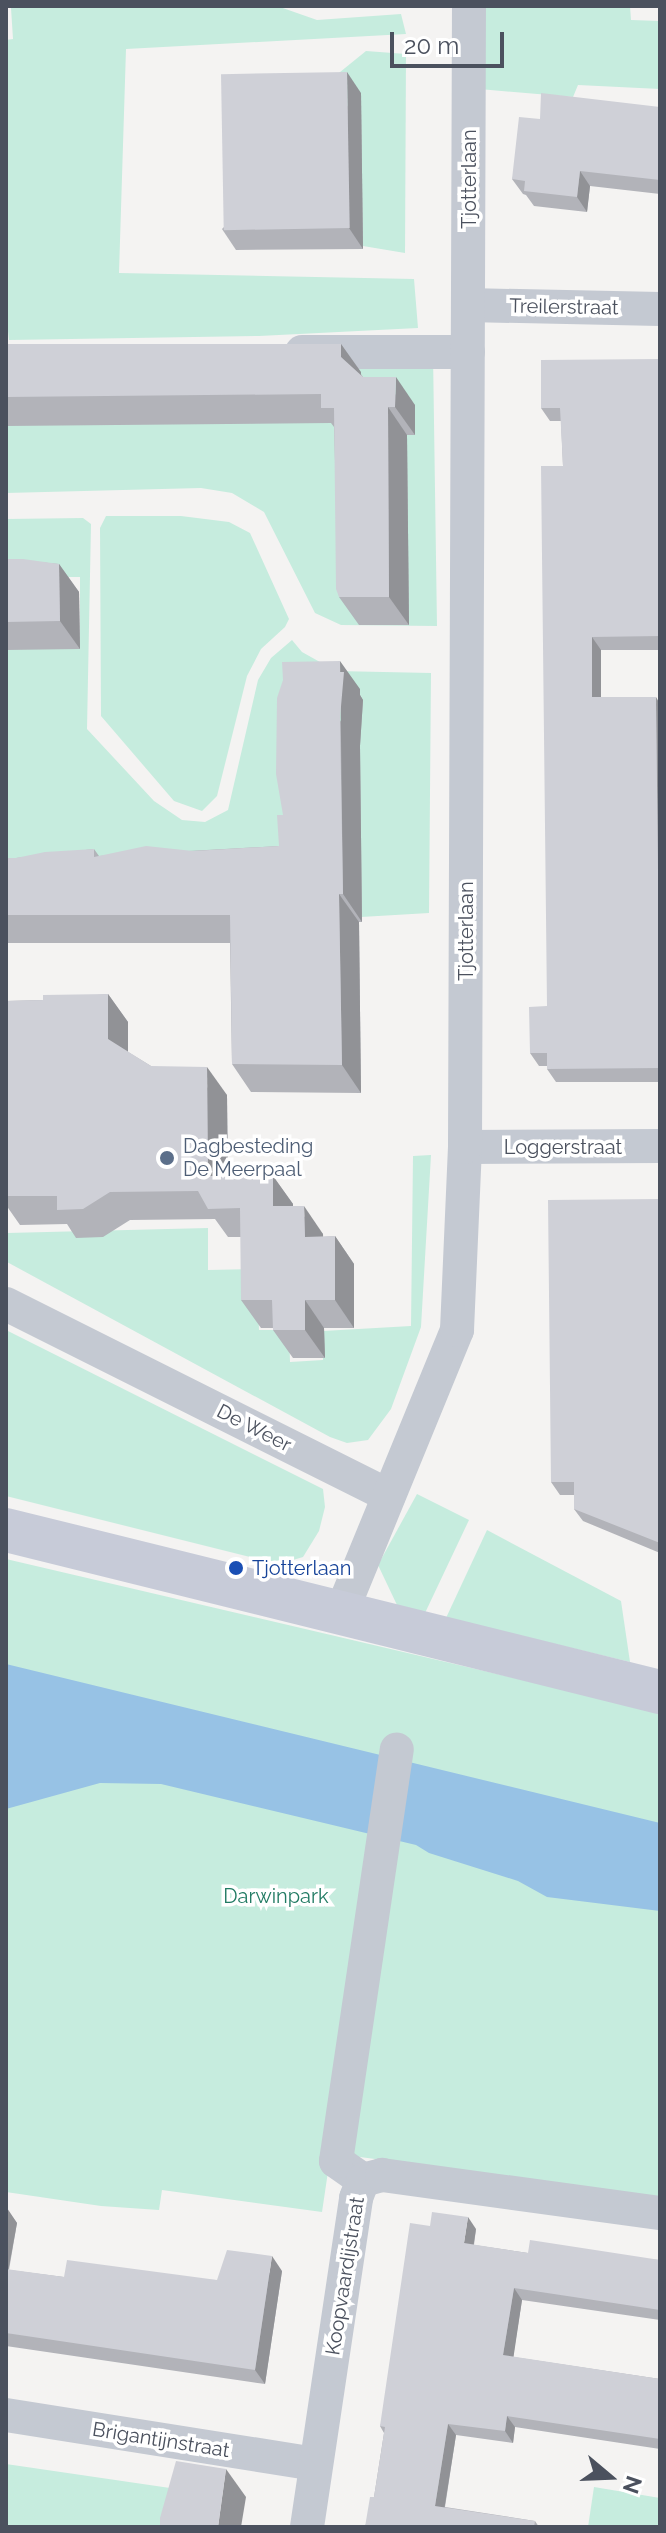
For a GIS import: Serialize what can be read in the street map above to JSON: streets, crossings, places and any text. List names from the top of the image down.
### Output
{
  "streets": {
    "street": [
      "Tjotterlaan",
      "Treilerstraat",
      "Loggerstraat",
      "De Weer",
      "Koopvaardijstraat",
      "Brigantijnstraat"
    ]
  },
  "crossings": [
    ["Tjotterlaan", "Treilerstraat"],
    ["Tjotterlaan", "Loggerstraat"],
    ["Tjotterlaan", "De Weer"],
    ["Koopvaardijstraat", "Brigantijnstraat"]
  ],
  "parks": ["Darwinpark"],
  "places": ["Dagbesteding De Meerpaal", "Tjotterlaan"],
  "scale_bar": "20 m",
  "north": "right"
}
